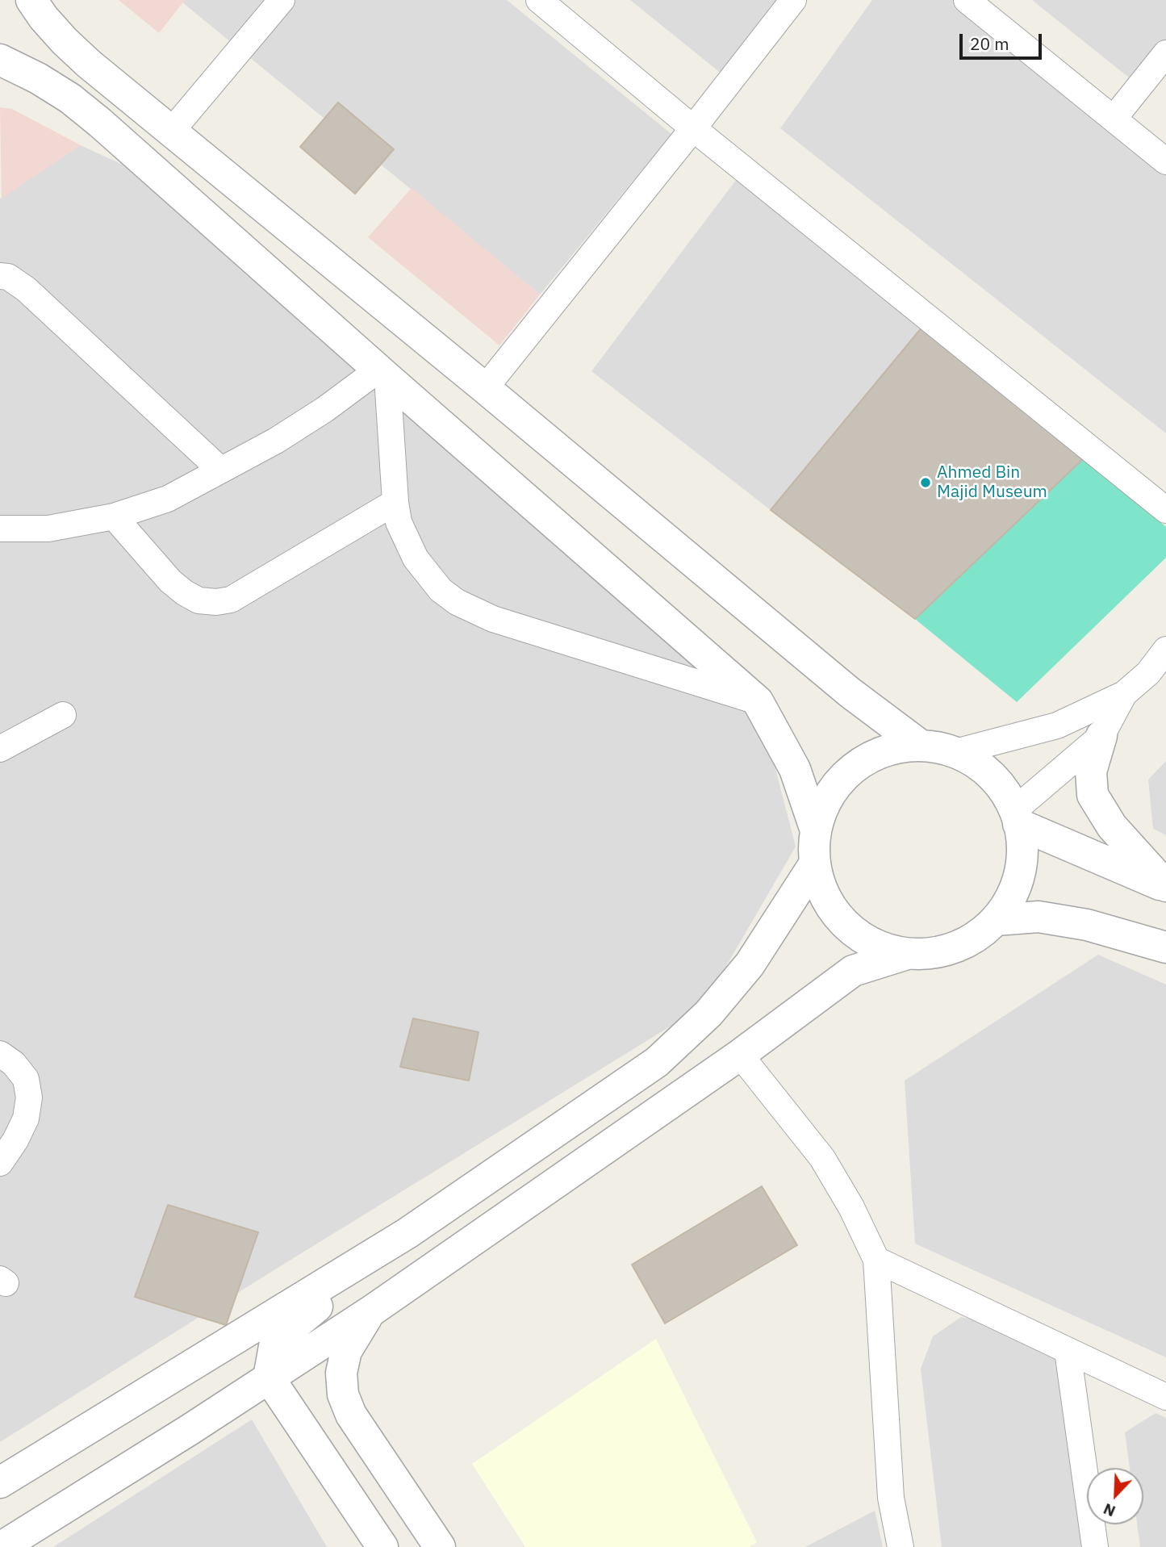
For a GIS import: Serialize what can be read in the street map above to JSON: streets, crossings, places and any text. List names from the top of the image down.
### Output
{
  "places": ["Ahmed Bin Majid Museum"],
  "scale_bar": "20 m",
  "north": "bottom left"
}
